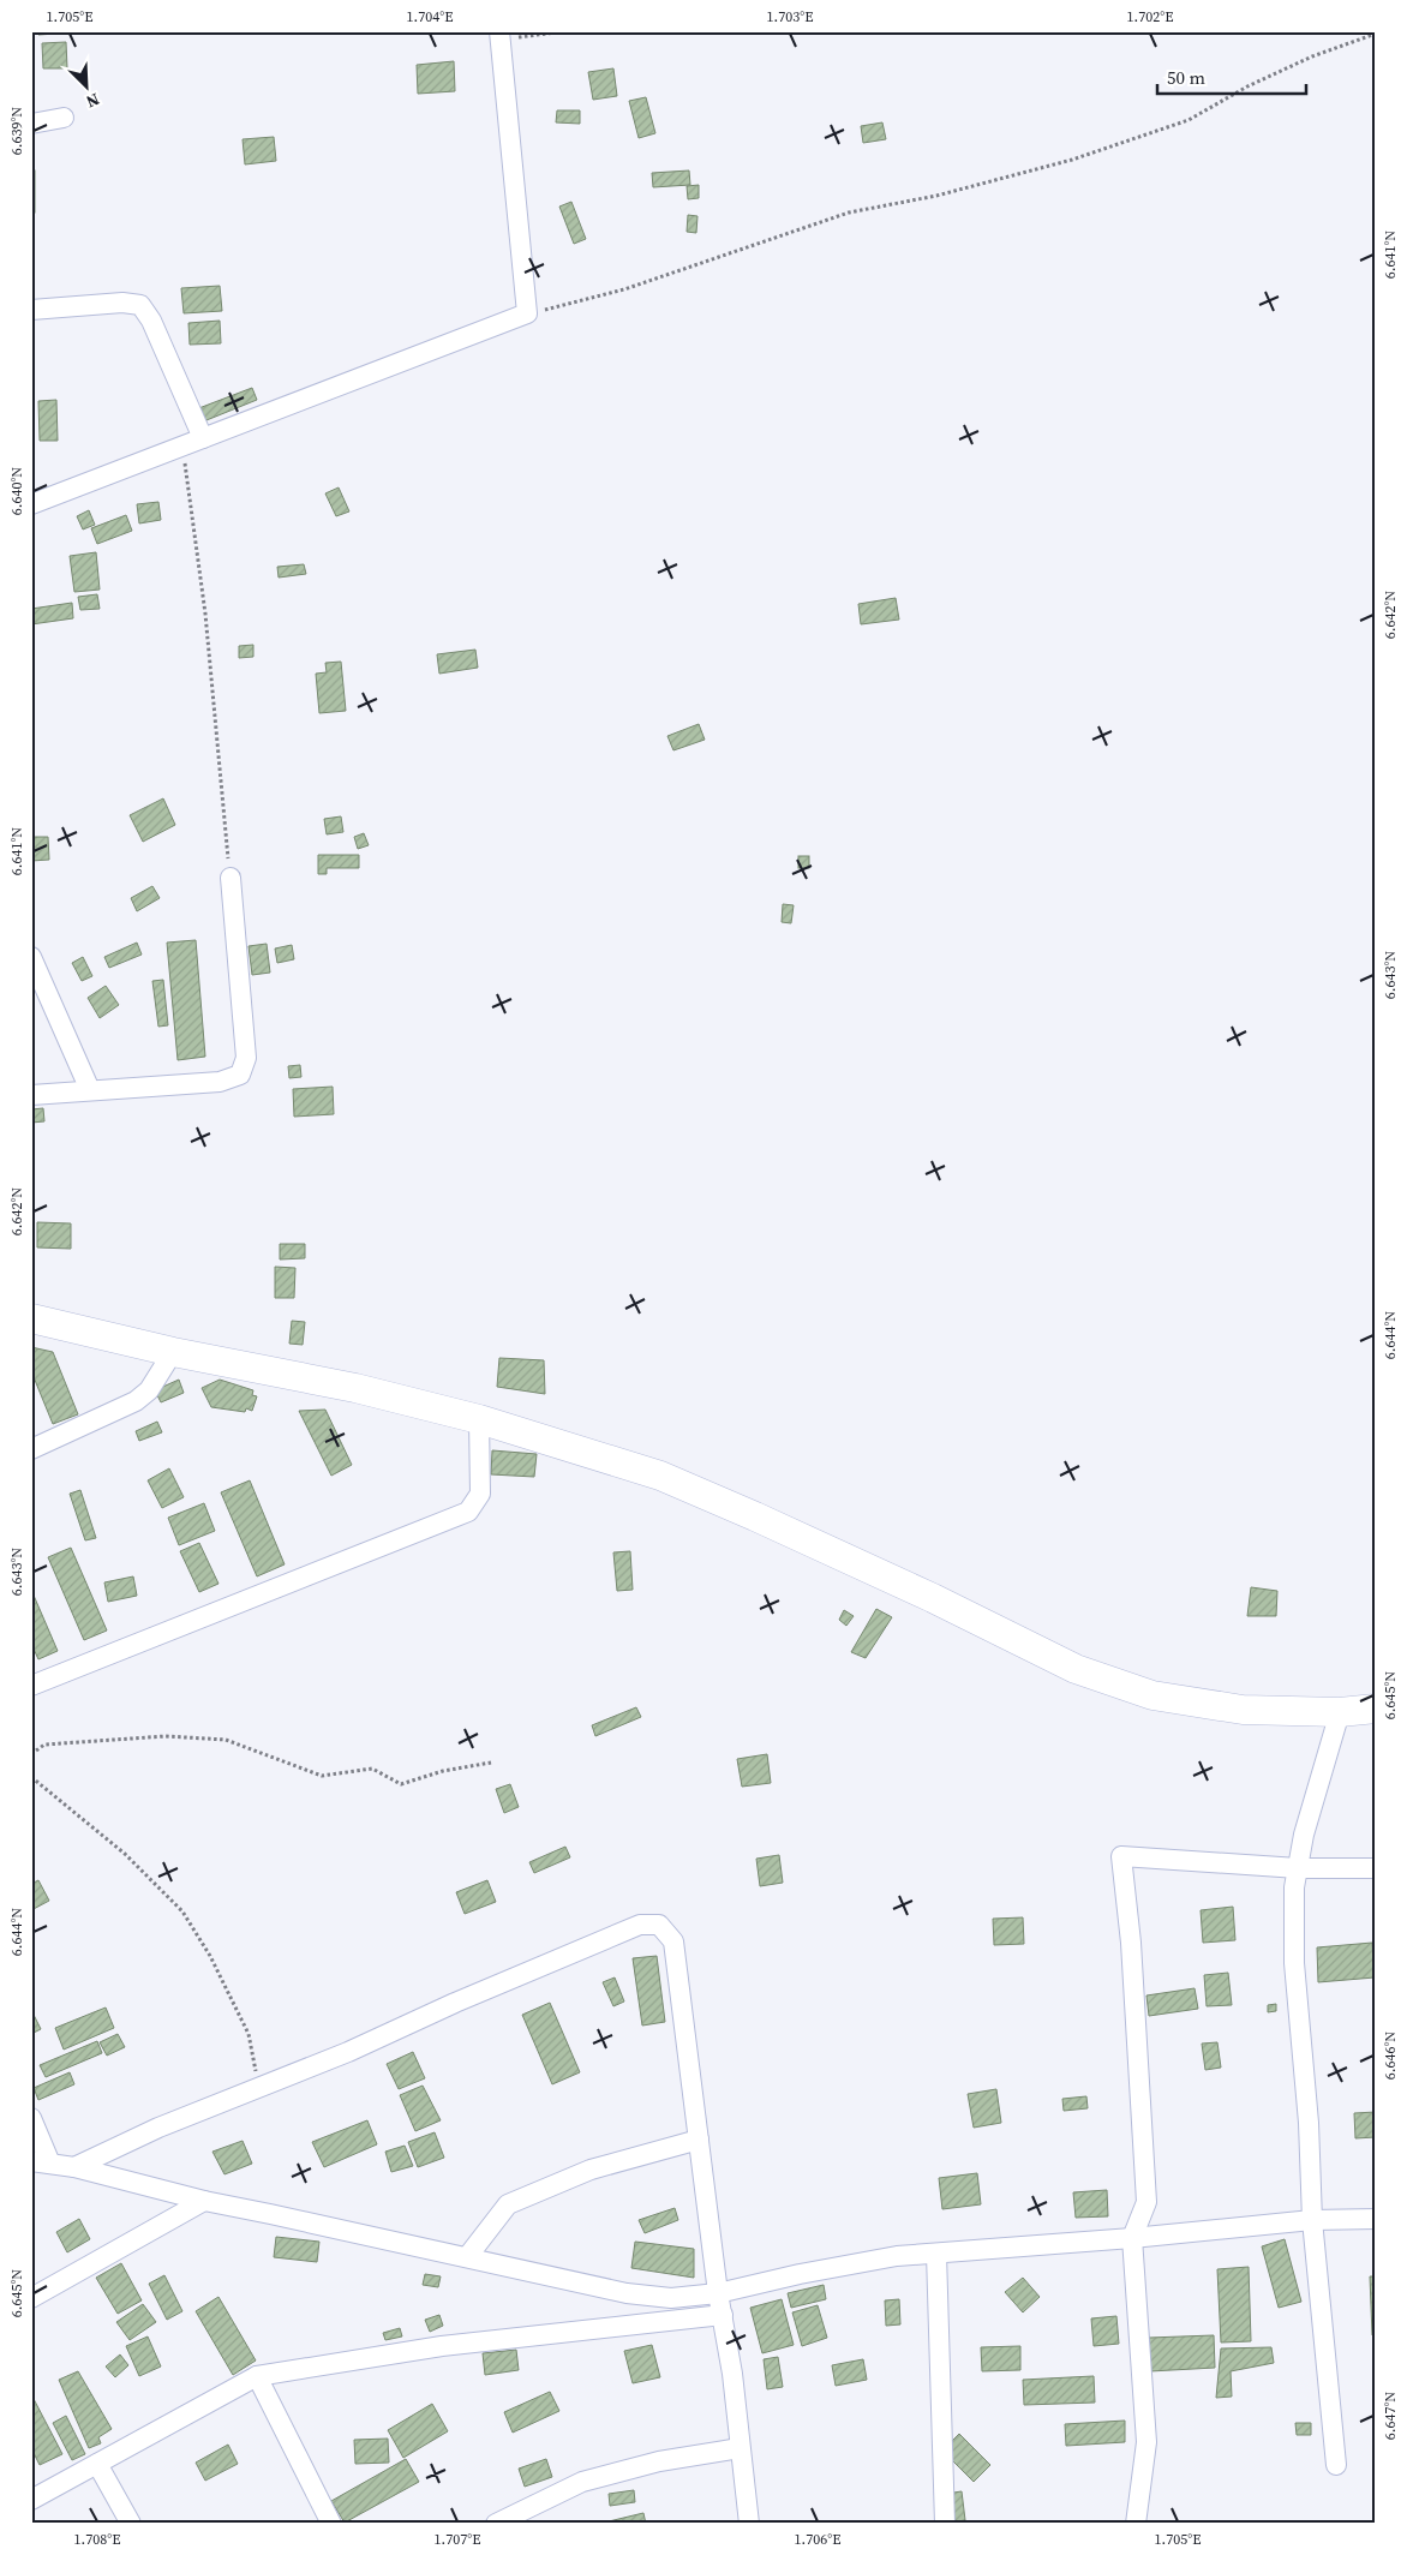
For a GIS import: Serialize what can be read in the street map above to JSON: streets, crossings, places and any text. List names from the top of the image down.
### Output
{
  "scale_bar": "50 m",
  "north": "bottom right",
  "coordinates": [
    "1.705°E",
    "1.704°E",
    "1.703°E",
    "1.702°E",
    "6.639°N",
    "6.641°N",
    "6.640°N",
    "6.642°N",
    "6.643°N",
    "6.644°N",
    "6.645°N",
    "6.646°N",
    "6.647°N",
    "1.708°E",
    "1.707°E",
    "1.706°E"
  ]
}
